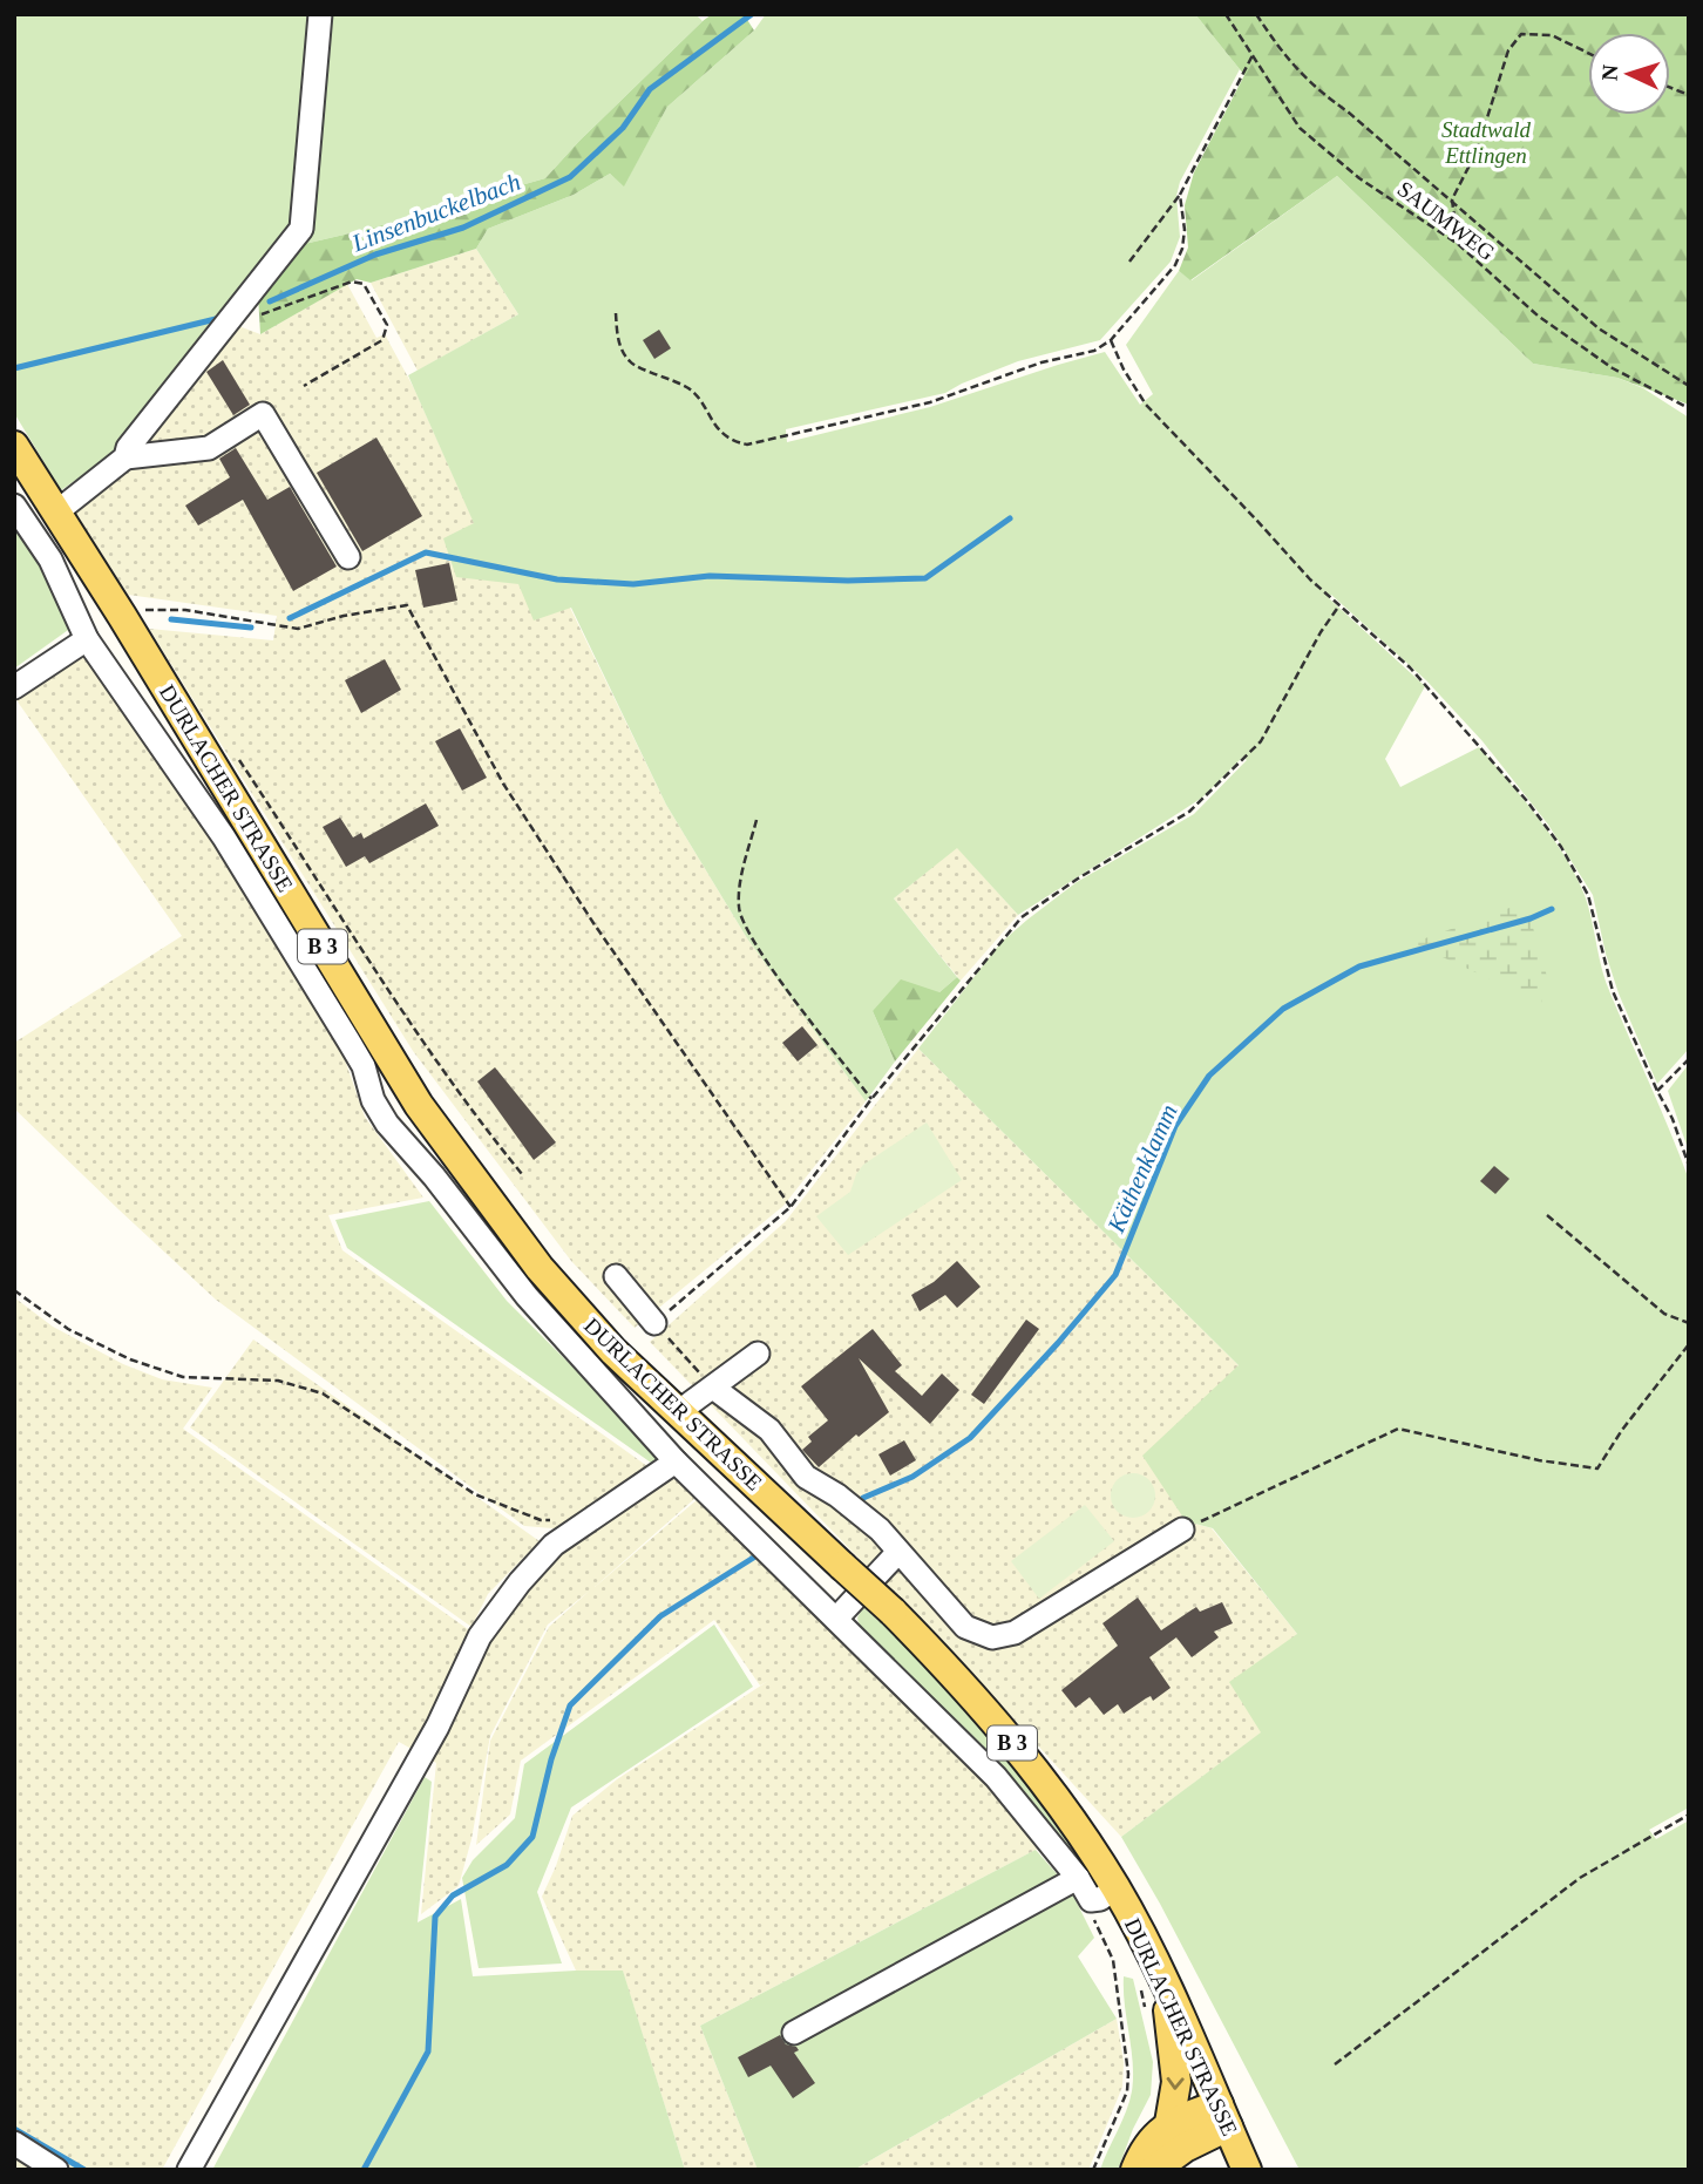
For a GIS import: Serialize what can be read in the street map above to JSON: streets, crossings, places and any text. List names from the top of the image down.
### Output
{
  "streets": {
    "main road": ["DURLACHER STRASSE", "B 3"],
    "path": ["SAUMWEG"]
  },
  "water": ["Linsenbuckelbach", "Käthenklamm"],
  "parks": ["Stadtwald Ettlingen"],
  "north": "left"
}
